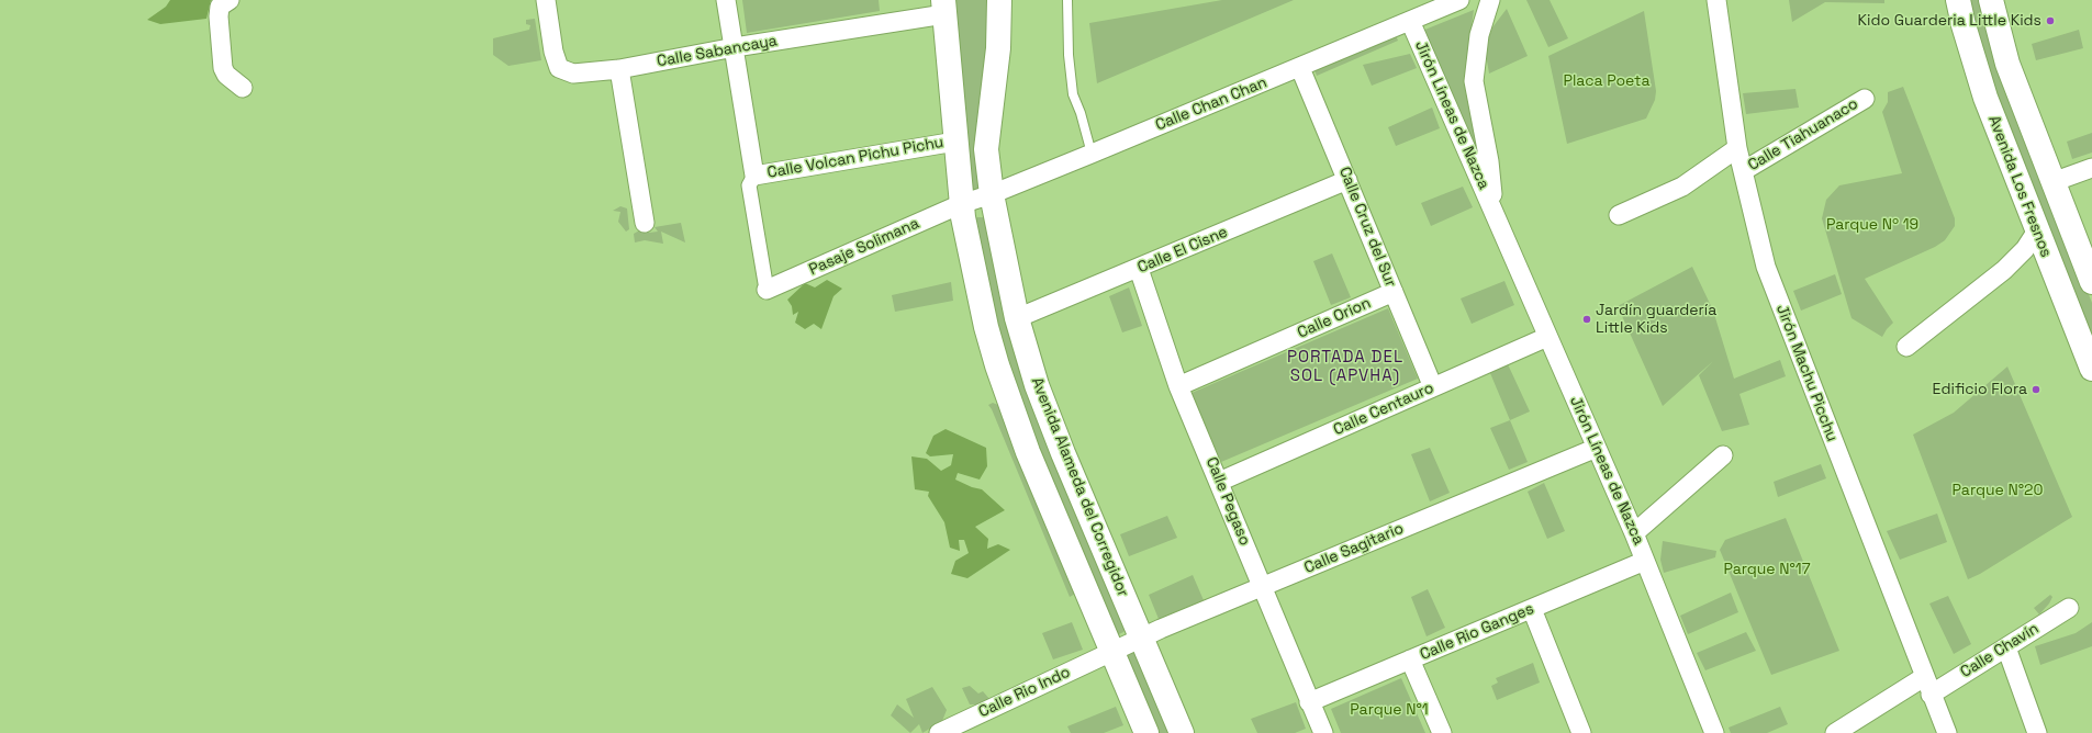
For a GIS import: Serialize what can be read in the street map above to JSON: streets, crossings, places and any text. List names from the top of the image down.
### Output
{
  "streets": {
    "main road": ["Avenida Los Fresnos", "Avenida Alameda del Corregidor"],
    "street": [
      "Calle Sabancaya",
      "Calle Chan Chan",
      "Jirón Líneas de Nazca",
      "Calle Tiahuanaco",
      "Calle Volcan Pichu Pichu",
      "Calle Cruz del Sur",
      "Pasaje Solimana",
      "Calle El Cisne",
      "Calle Orion",
      "Jirón Machu Picchu",
      "Calle Centauro",
      "Calle Pegaso",
      "Calle Sagitario",
      "Calle Rio Ganges",
      "Calle Chavín",
      "Calle Rio Indo"
    ]
  },
  "crossings": [
    ["Calle Sabancaya", "Avenida Alameda del Corregidor"],
    ["Calle Chan Chan", "Jirón Líneas de Nazca"],
    ["Calle Chan Chan", "Calle Cruz del Sur"],
    ["Calle Chan Chan", "Pasaje Solimana"],
    ["Calle Chan Chan", "Avenida Alameda del Corregidor"],
    ["Jirón Líneas de Nazca", "Calle Centauro"],
    ["Jirón Líneas de Nazca", "Calle Sagitario"],
    ["Jirón Líneas de Nazca", "Calle Rio Ganges"],
    ["Calle Tiahuanaco", "Jirón Machu Picchu"],
    ["Calle Volcan Pichu Pichu", "Avenida Alameda del Corregidor"],
    ["Calle Cruz del Sur", "Calle El Cisne"],
    ["Calle Cruz del Sur", "Calle Orion"],
    ["Calle Cruz del Sur", "Calle Centauro"],
    ["Pasaje Solimana", "Avenida Alameda del Corregidor"],
    ["Calle El Cisne", "Avenida Alameda del Corregidor"],
    ["Calle El Cisne", "Calle Pegaso"],
    ["Calle Orion", "Calle Pegaso"],
    ["Jirón Machu Picchu", "Calle Chavín"],
    ["Calle Centauro", "Calle Pegaso"],
    ["Avenida Alameda del Corregidor", "Calle Sagitario"],
    ["Avenida Alameda del Corregidor", "Calle Rio Indo"],
    ["Calle Pegaso", "Calle Sagitario"],
    ["Calle Pegaso", "Calle Rio Ganges"],
    ["Calle Sagitario", "Calle Rio Indo"]
  ],
  "districts": ["PORTADA DEL SOL (APVHA)"],
  "parks": [
    "Placa Poeta",
    "Parque Nº 19",
    "Parque N°20",
    "Parque N°17",
    "Parque N°1"
  ],
  "places": ["Kido Guarderia Little Kids", "Jardín guardería Little Kids", "Edificio Flora"]
}
